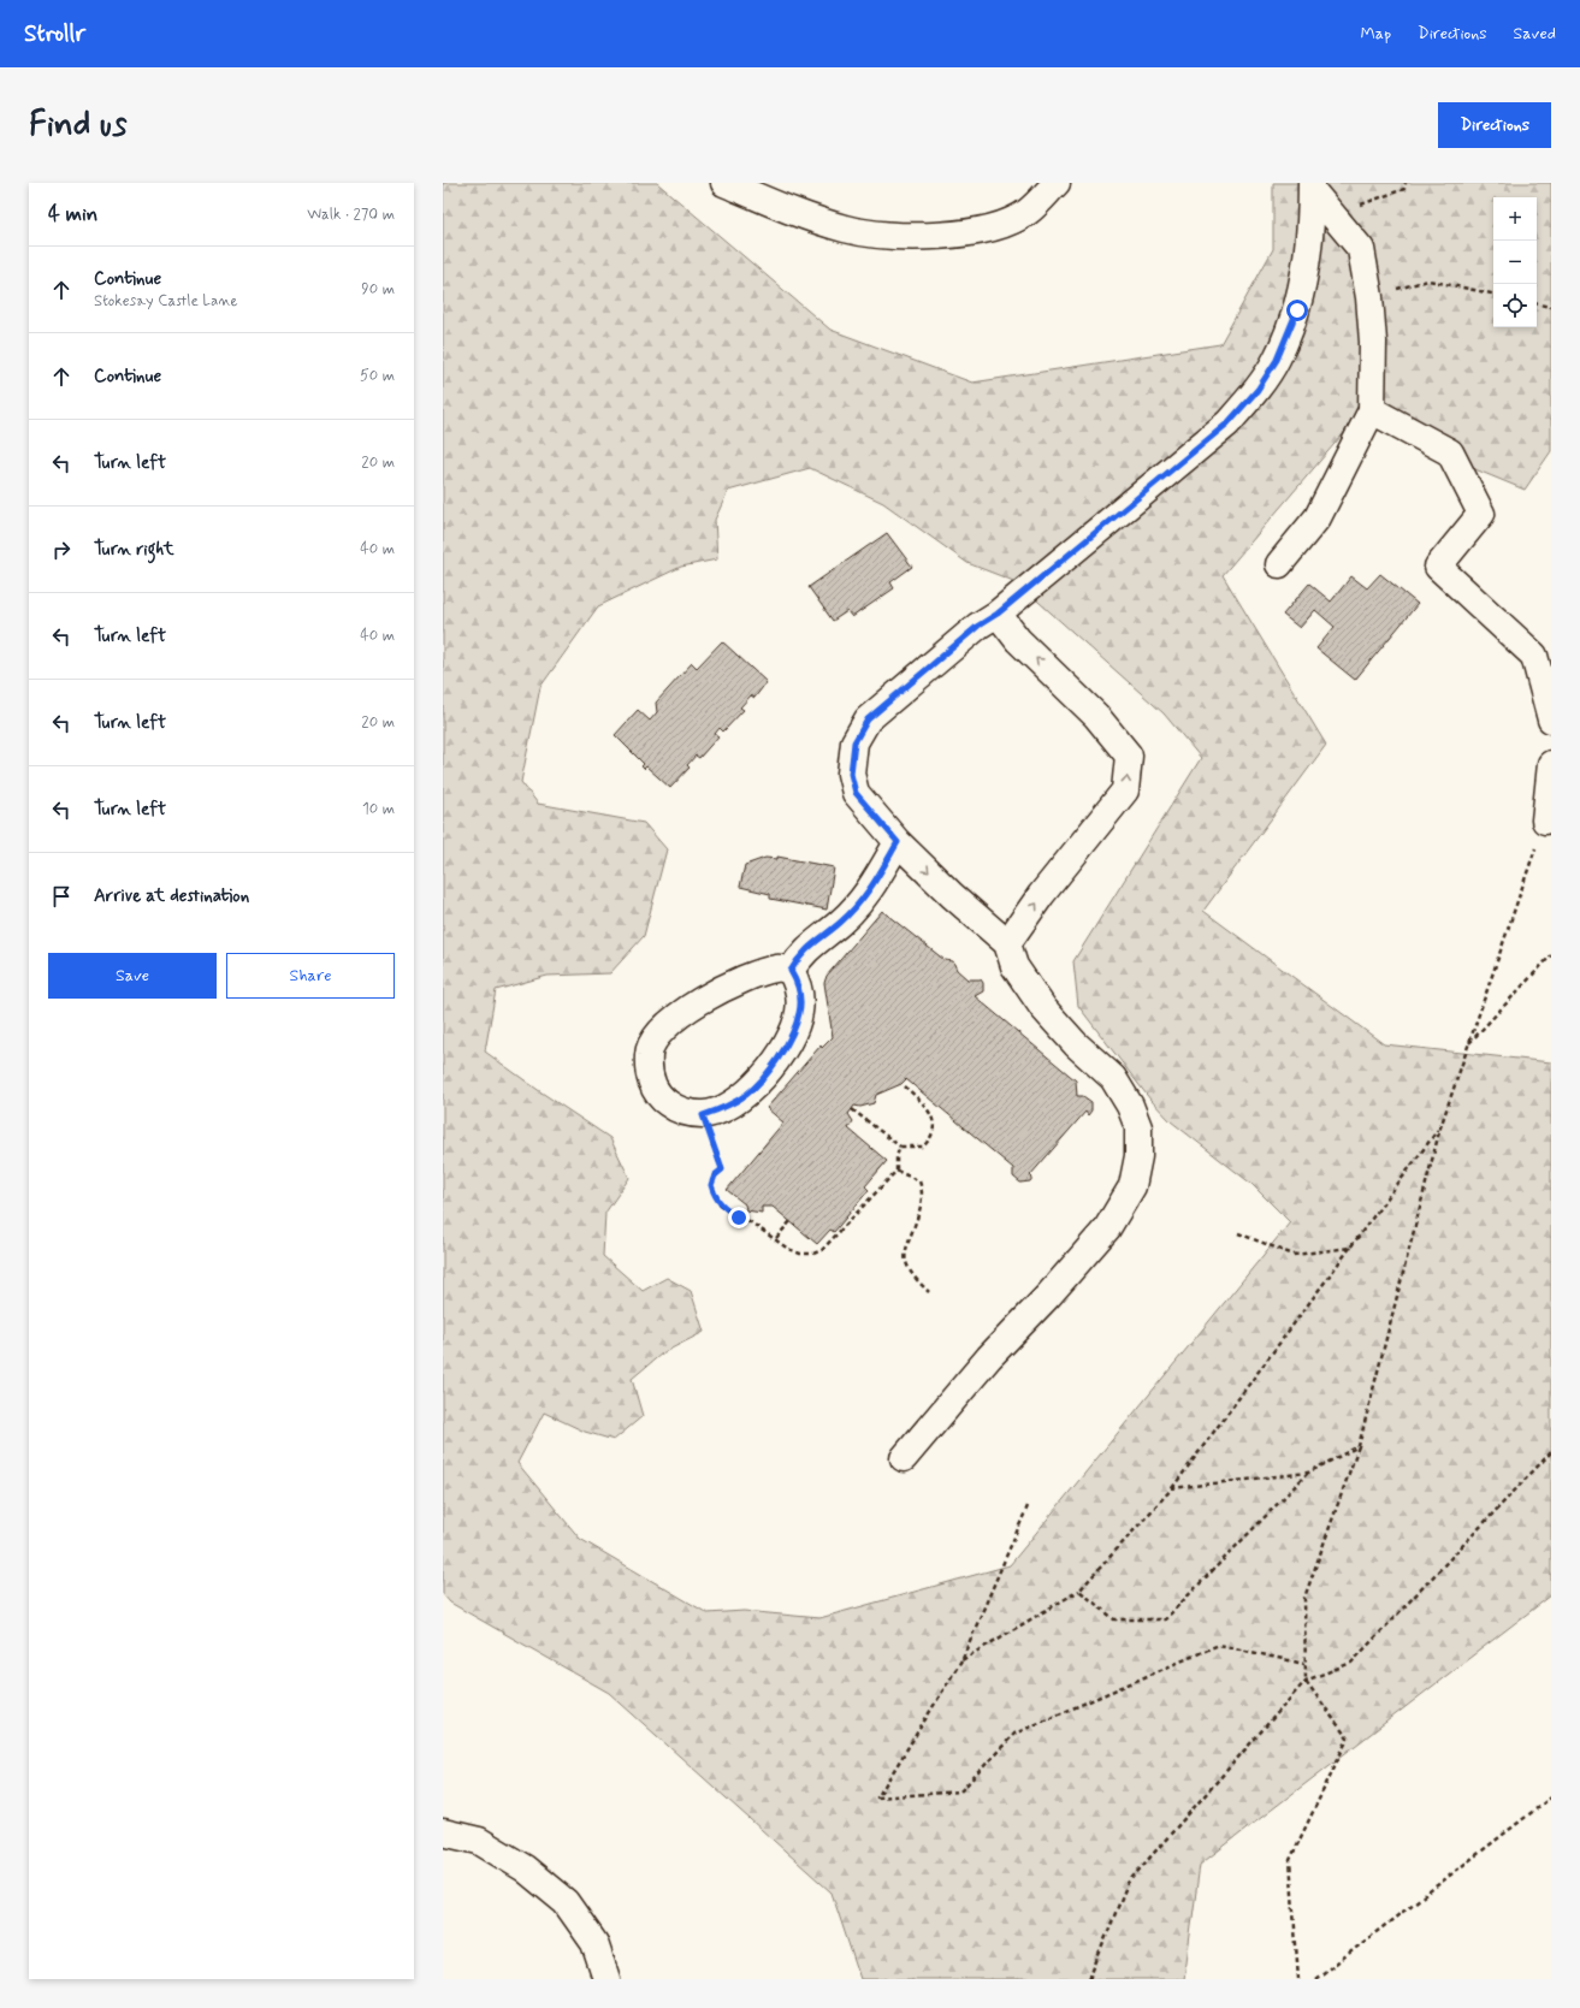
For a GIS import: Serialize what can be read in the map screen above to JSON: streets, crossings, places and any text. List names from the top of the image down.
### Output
{
  "page": {
    "header": "Strollr",
    "nav": ["Map", "Directions", "Saved"],
    "buttons": [
      "Directions",
      ["Save", "Share"]
    ],
    "title": "Find us",
    "heading": ["4 min", "Walk · 270 m"],
    "map_buttons": ["+", "−"],
    "list": [
      ["Continue", "Stokesay Castle Lane", "90 m"],
      ["Continue", "50 m"],
      ["Turn left", "20 m"],
      ["Turn right", "40 m"],
      ["Turn left", "40 m"],
      ["Turn left", "20 m"],
      ["Turn left", "10 m"],
      "Arrive at destination"
    ]
  }
}
